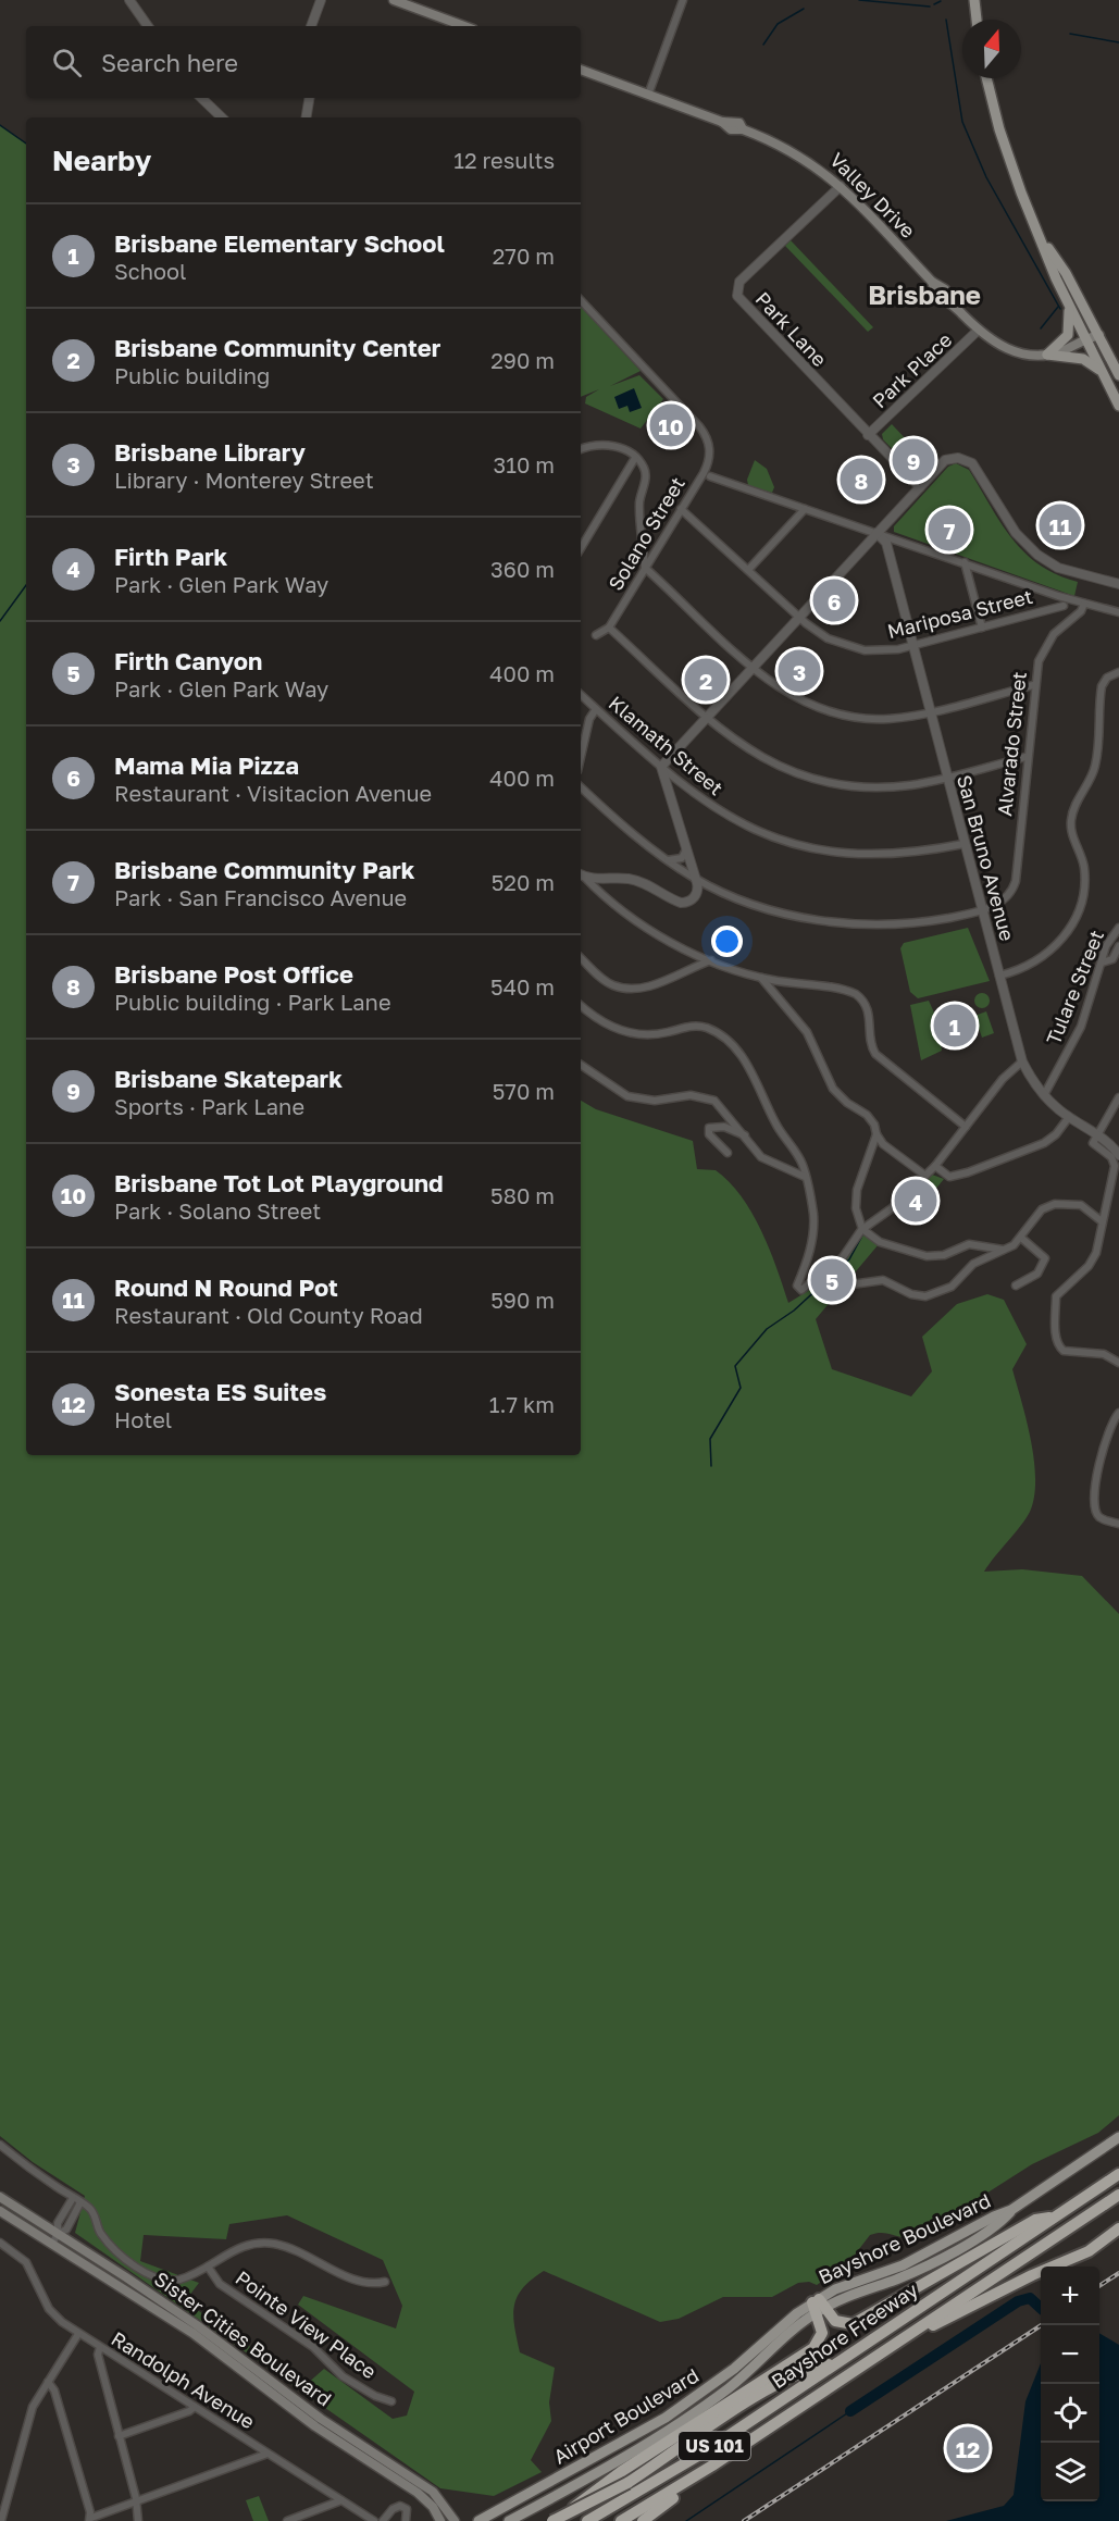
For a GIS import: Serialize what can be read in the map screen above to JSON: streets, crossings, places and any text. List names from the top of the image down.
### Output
{
  "streets": {
    "highway": ["Bayshore Freeway", "US 101"],
    "main road": [
      "Valley Drive",
      "Bayshore Boulevard",
      "Sister Cities Boulevard",
      "Airport Boulevard"
    ],
    "street": [
      "Park Lane",
      "Park Place",
      "Solano Street",
      "Mariposa Street",
      "Alvarado Street",
      "Klamath Street",
      "San Bruno Avenue",
      "Tulare Street",
      "Pointe View Place",
      "Randolph Avenue"
    ]
  },
  "crossings": [
    ["Valley Drive", "Park Lane"],
    ["Valley Drive", "Park Place"],
    ["Park Lane", "Park Place"],
    ["Solano Street", "Mariposa Street"],
    ["Mariposa Street", "San Bruno Avenue"],
    ["Alvarado Street", "San Bruno Avenue"],
    ["Klamath Street", "San Bruno Avenue"],
    ["San Bruno Avenue", "Tulare Street"],
    ["Bayshore Boulevard", "Airport Boulevard"]
  ],
  "districts": ["Brisbane"],
  "north": "top",
  "page": {
    "search": "Search here",
    "heading": ["Nearby", "12 results"],
    "list": [
      {
        "mark": "1",
        "name": "Brisbane Elementary School",
        "note": "School",
        "value": "270 m"
      },
      {
        "mark": "2",
        "name": "Brisbane Community Center",
        "note": "Public building",
        "value": "290 m"
      },
      {
        "mark": "3",
        "name": "Brisbane Library",
        "note": "Library · Monterey Street",
        "value": "310 m"
      },
      {
        "mark": "4",
        "name": "Firth Park",
        "note": "Park · Glen Park Way",
        "value": "360 m"
      },
      {
        "mark": "5",
        "name": "Firth Canyon",
        "note": "Park · Glen Park Way",
        "value": "400 m"
      },
      {
        "mark": "6",
        "name": "Mama Mia Pizza",
        "note": "Restaurant · Visitacion Avenue",
        "value": "400 m"
      },
      {
        "mark": "7",
        "name": "Brisbane Community Park",
        "note": "Park · San Francisco Avenue",
        "value": "520 m"
      },
      {
        "mark": "8",
        "name": "Brisbane Post Office",
        "note": "Public building · Park Lane",
        "value": "540 m"
      },
      {
        "mark": "9",
        "name": "Brisbane Skatepark",
        "note": "Sports · Park Lane",
        "value": "570 m"
      },
      {
        "mark": "10",
        "name": "Brisbane Tot Lot Playground",
        "note": "Park · Solano Street",
        "value": "580 m"
      },
      {
        "mark": "11",
        "name": "Round N Round Pot",
        "note": "Restaurant · Old County Road",
        "value": "590 m"
      },
      {
        "mark": "12",
        "name": "Sonesta ES Suites",
        "note": "Hotel",
        "value": "1.7 km"
      }
    ],
    "pins": [
      "10",
      "9",
      "8",
      "11",
      "7",
      "6",
      "3",
      "2",
      "1",
      "4",
      "5",
      "12"
    ],
    "map_buttons": ["+", "−"]
  }
}
